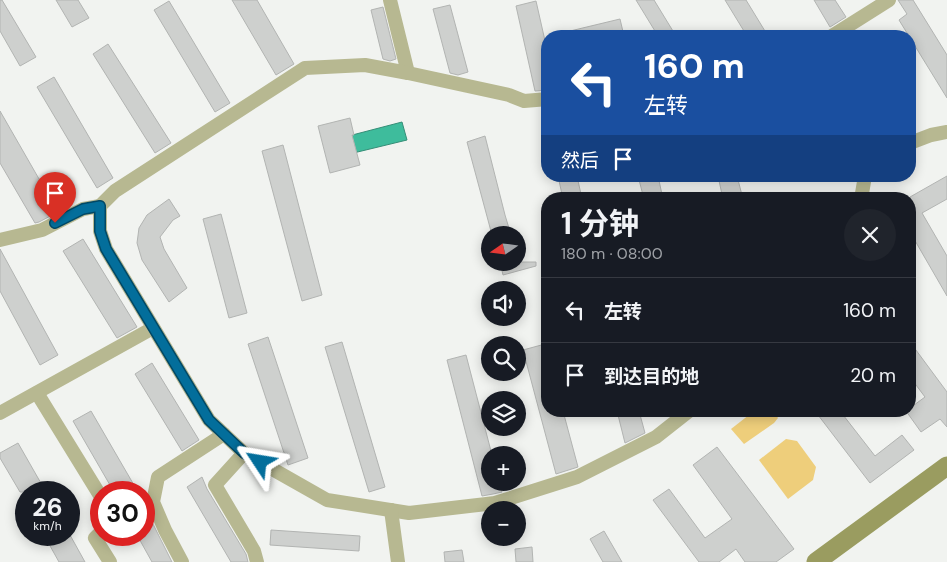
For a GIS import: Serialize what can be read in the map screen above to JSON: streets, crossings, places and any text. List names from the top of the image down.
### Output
{
  "north": "left",
  "page": {
    "turn": ["160 m", "左转"],
    "then": "然后",
    "heading": ["1 分钟", "180 m · 08:00"],
    "map_buttons": ["+", "−"],
    "list": [
      {
        "name": "左转",
        "value": "160 m"
      },
      {
        "name": "到达目的地",
        "value": "20 m"
      }
    ],
    "speed": "26 km/h",
    "limit": "30"
  }
}
